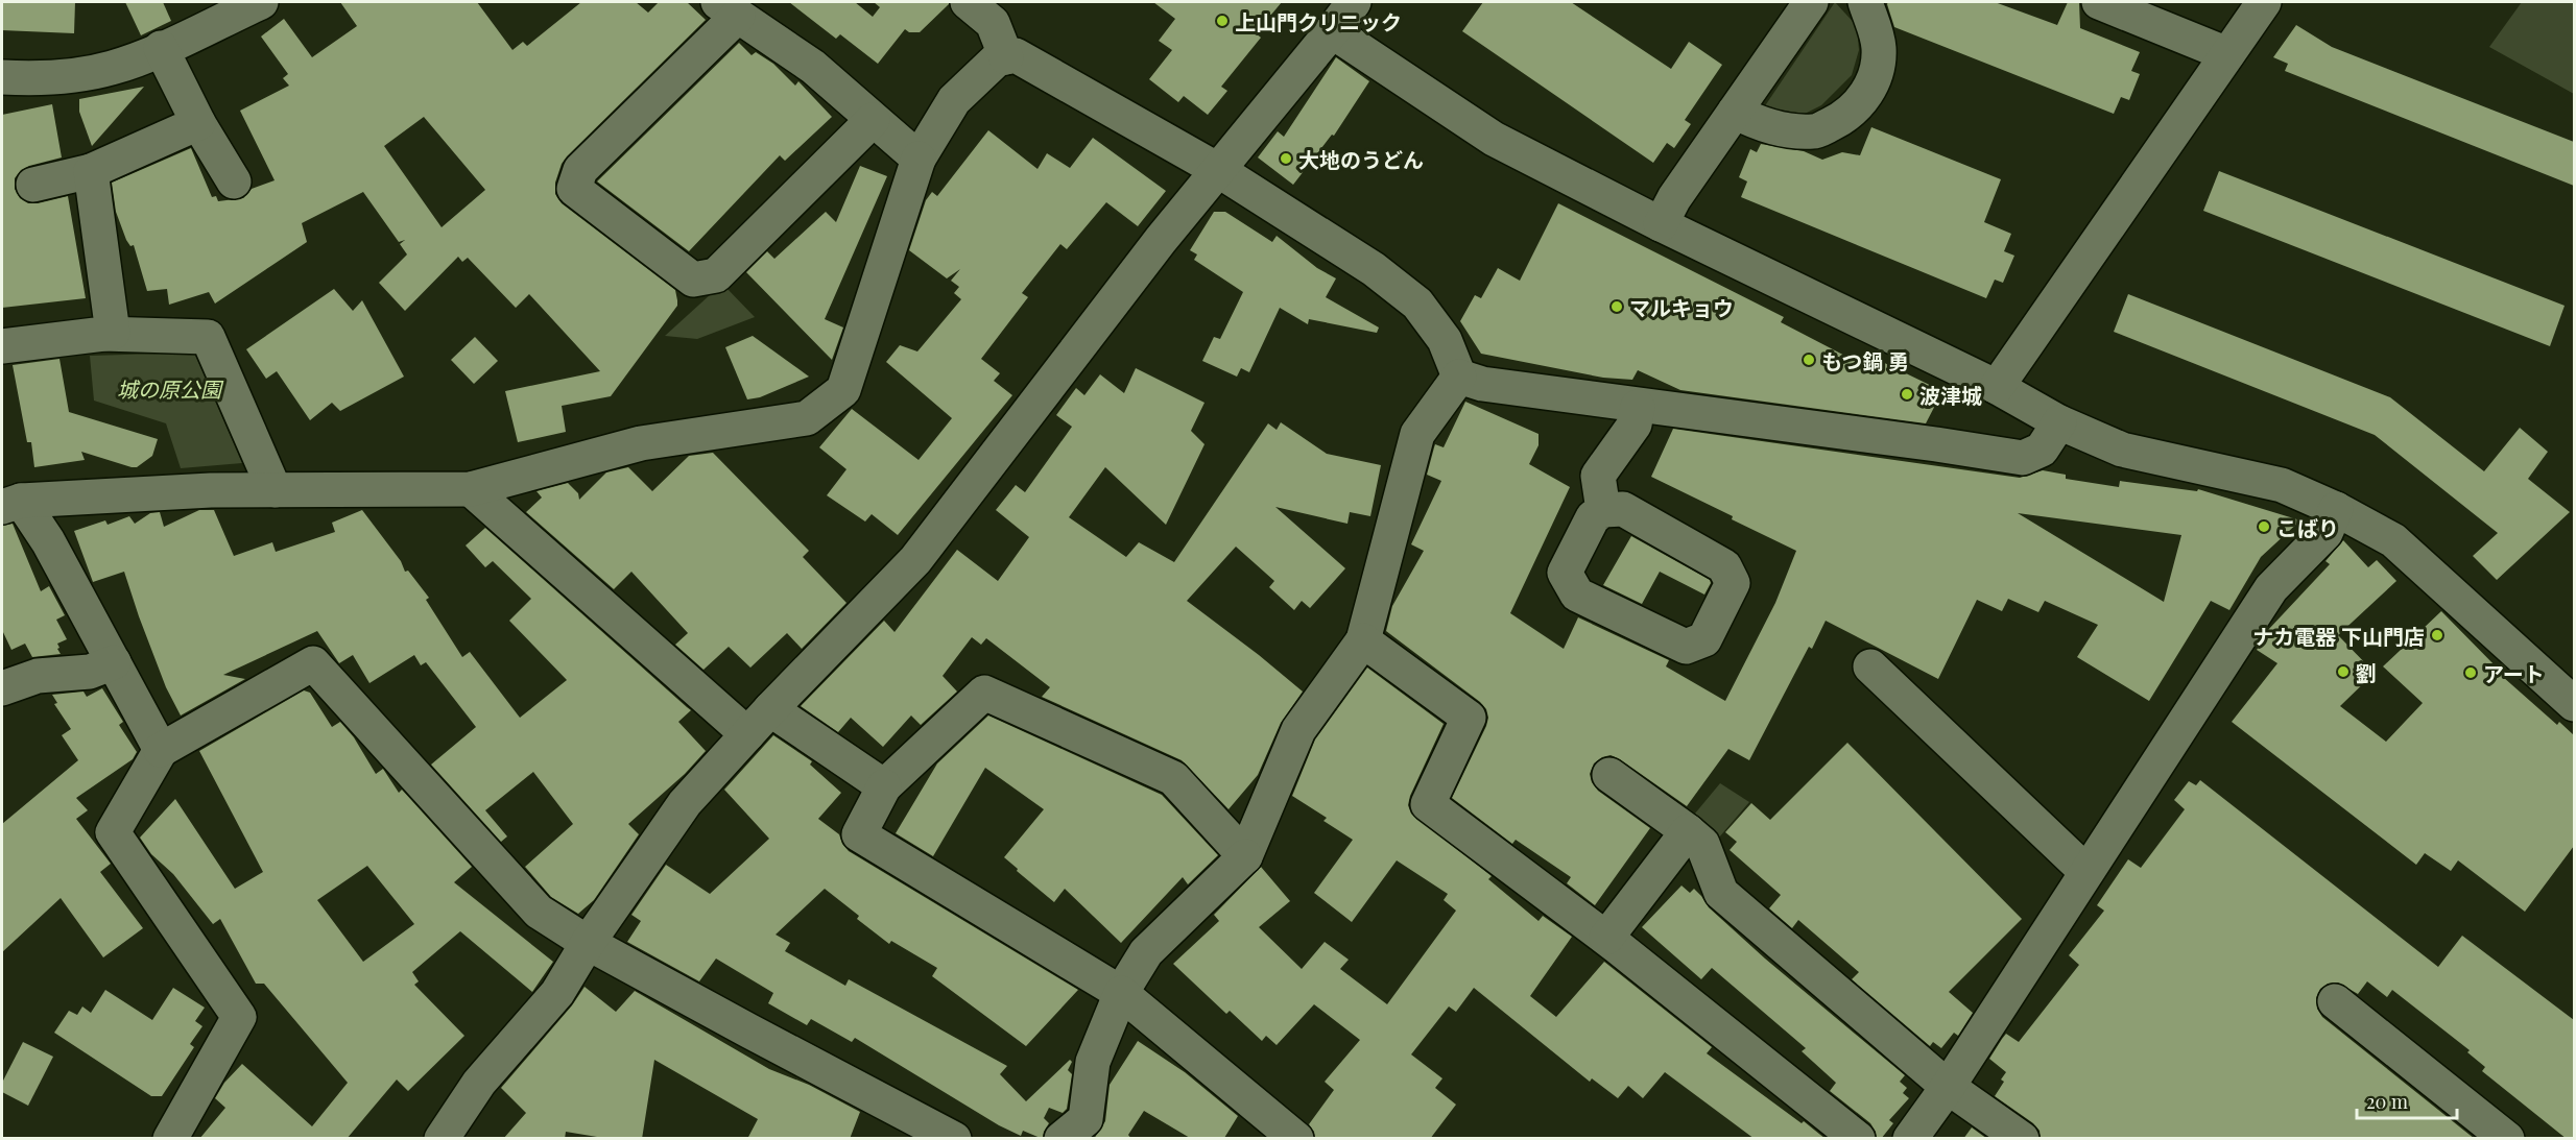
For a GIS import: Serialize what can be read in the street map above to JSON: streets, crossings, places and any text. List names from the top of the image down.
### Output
{
  "parks": ["城の原公園"],
  "places": [
    "上山門クリニック",
    "大地のうどん",
    "マルキョウ",
    "もつ鍋 勇",
    "波津城",
    "こばり",
    "ナカ電器 下山門店",
    "劉",
    "アート"
  ],
  "scale_bar": "20 m"
}
